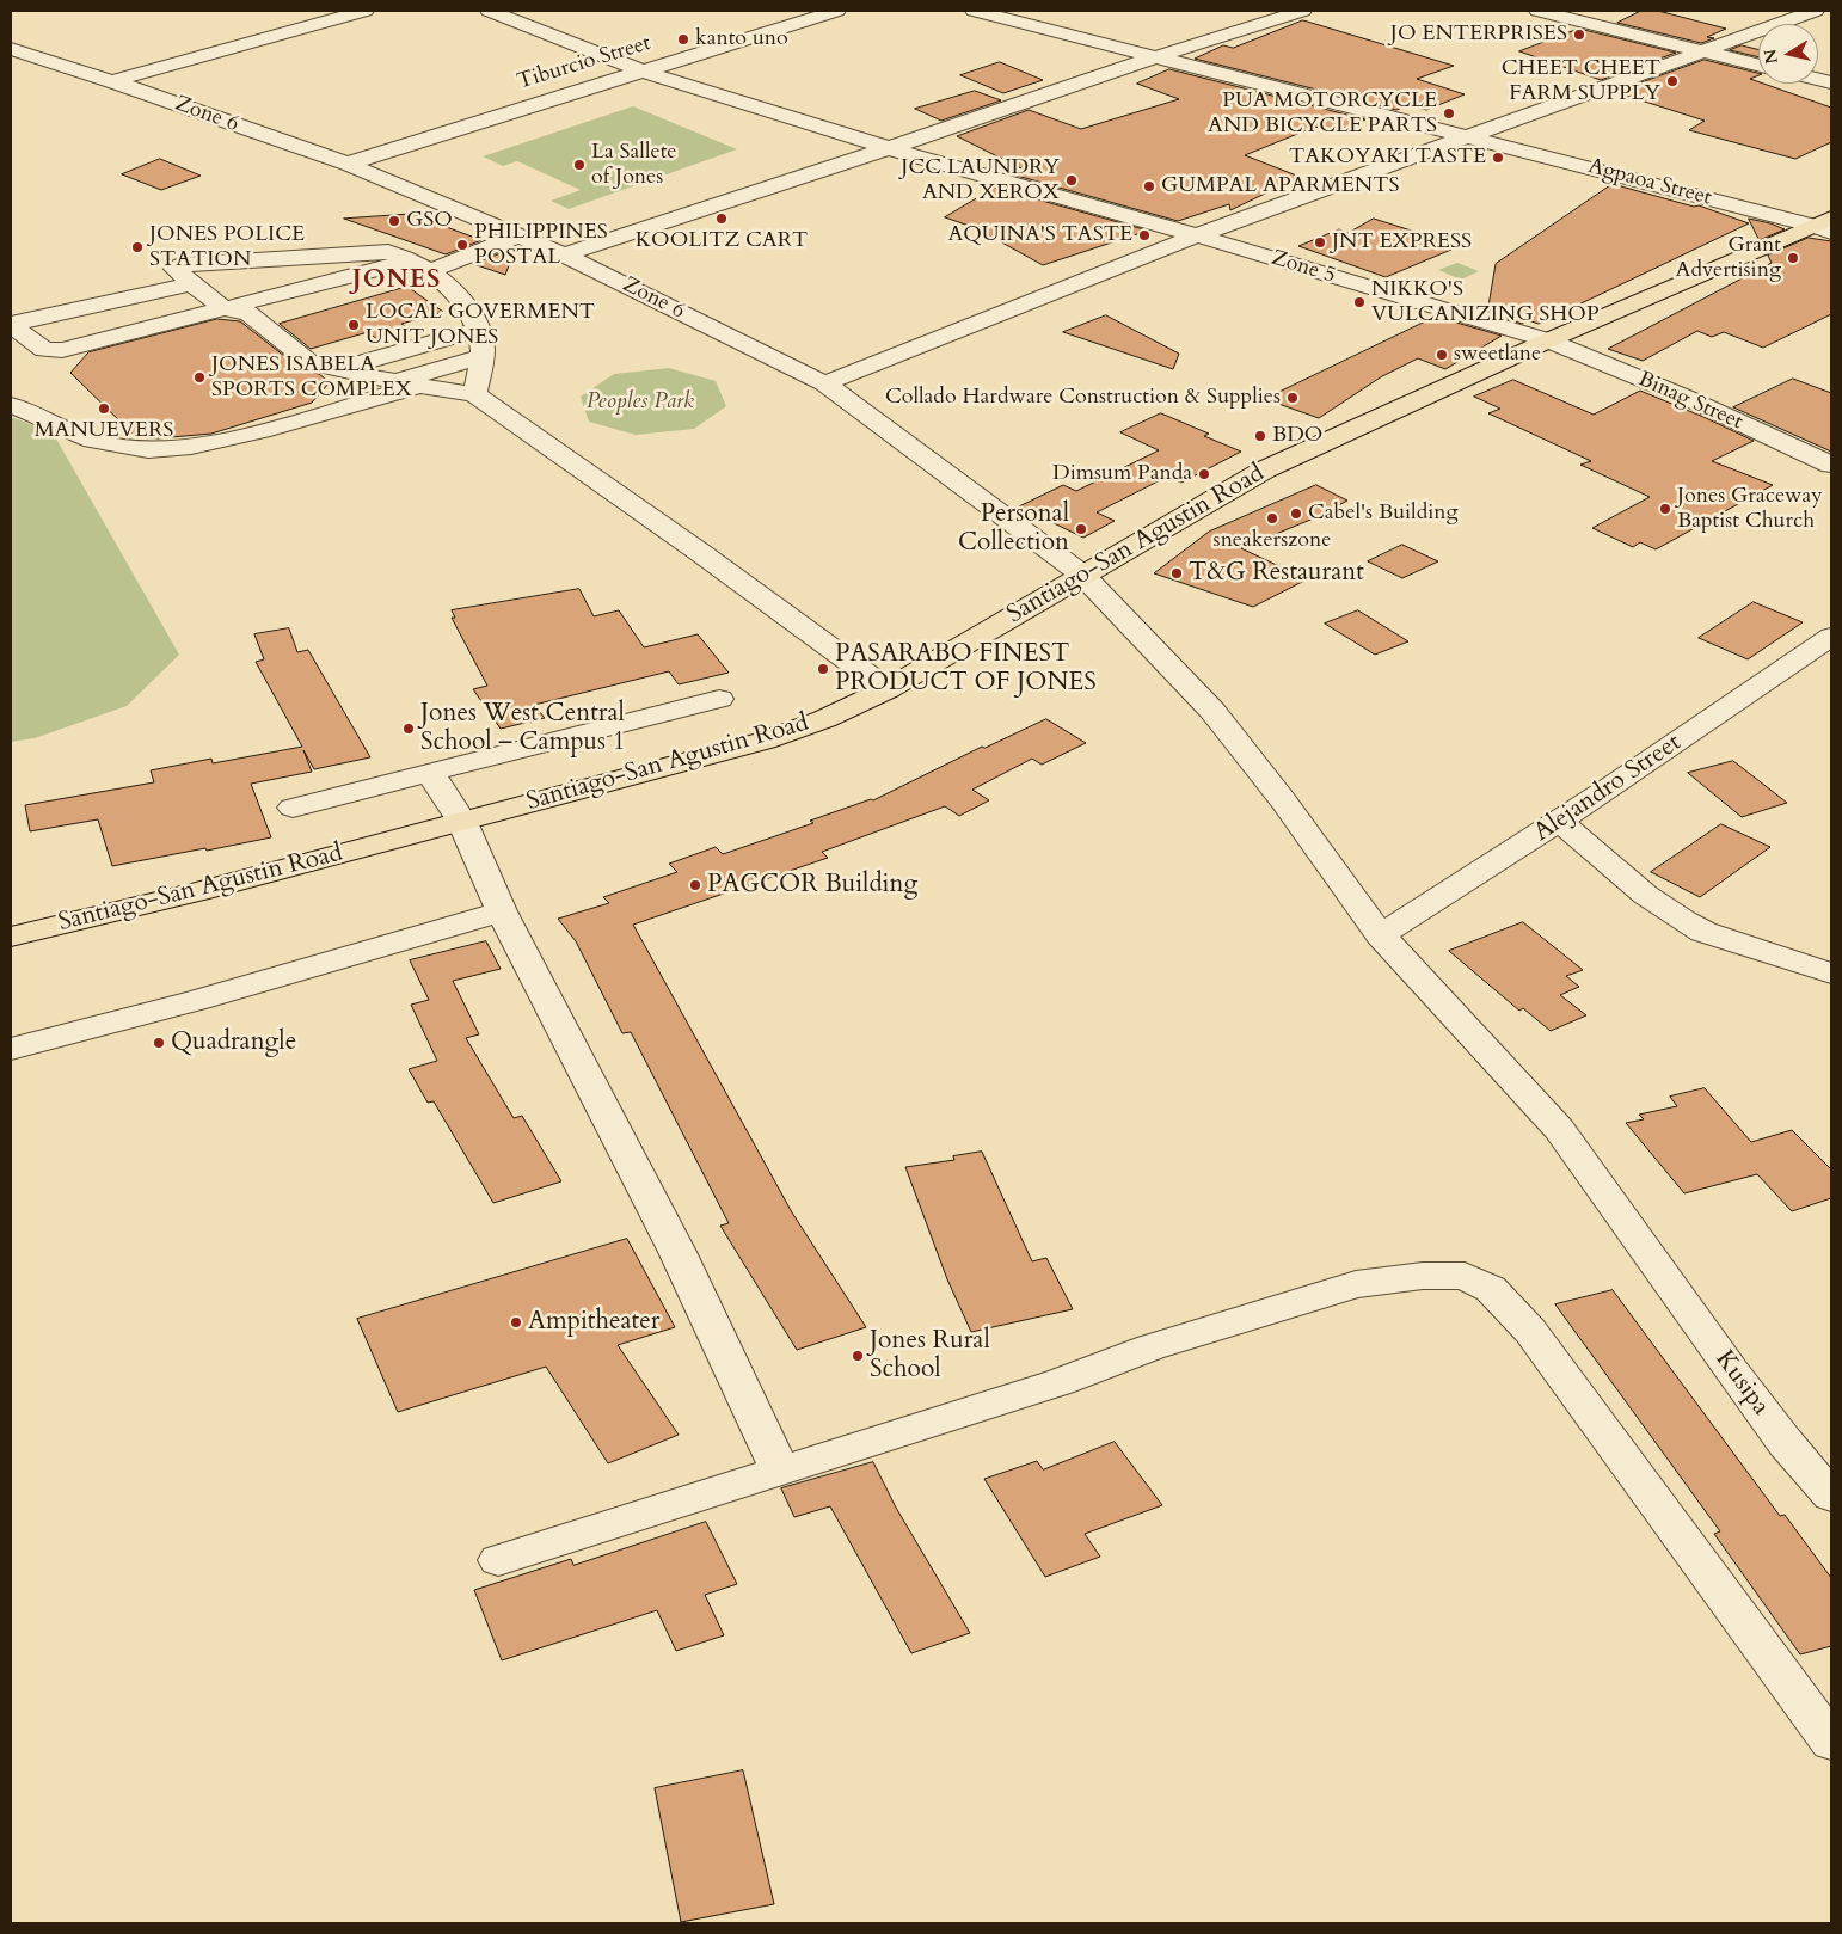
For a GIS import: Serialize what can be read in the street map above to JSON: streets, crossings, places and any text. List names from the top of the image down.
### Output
{
  "streets": {
    "main road": ["Santiago-San Agustin Road"],
    "street": [
      "Tiburcio Street",
      "Zone 6",
      "Agpaoa Street",
      "Zone 5",
      "Binag Street",
      "Alejandro Street",
      "Kusipa"
    ]
  },
  "crossings": [
    ["Tiburcio Street", "Zone 6"],
    ["Tiburcio Street", "Zone 5"],
    ["Zone 6", "Santiago-San Agustin Road"],
    ["Zone 6", "Alejandro Street"],
    ["Zone 6", "Kusipa"],
    ["Agpaoa Street", "Santiago-San Agustin Road"],
    ["Zone 5", "Binag Street"],
    ["Zone 5", "Santiago-San Agustin Road"],
    ["Binag Street", "Santiago-San Agustin Road"],
    ["Alejandro Street", "Kusipa"]
  ],
  "districts": ["JONES"],
  "parks": ["Peoples Park"],
  "places": [
    "JO ENTERPRISES",
    "kanto uno",
    "CHEET CHEET FARM SUPPLY",
    "PUA MOTORCYCLE AND BICYCLE PARTS",
    "TAKOYAKI TASTE",
    "La Sallete of Jones",
    "JCC LAUNDRY AND XEROX",
    "GUMPAL APARMENTS",
    "KOOLITZ CART",
    "GSO",
    "AQUINA'S TASTE",
    "JNT EXPRESS",
    "PHILIPPINES POSTAL",
    "JONES POLICE STATION",
    "Grant Advertising",
    "NIKKO'S VULCANIZING SHOP",
    "LOCAL GOVERMENT UNIT JONES",
    "sweetlane",
    "JONES ISABELA SPORTS COMPLEX",
    "Collado Hardware Construction & Supplies",
    "MANUEVERS",
    "BDO",
    "Dimsum Panda",
    "Jones Graceway Baptist Church",
    "Cabel's Building",
    "sneakerszone",
    "Personal Collection",
    "T&G Restaurant",
    "PASARABO FINEST PRODUCT OF JONES",
    "Jones West Central School – Campus 1",
    "PAGCOR Building",
    "Quadrangle",
    "Ampitheater",
    "Jones Rural School"
  ],
  "north": "left"
}
